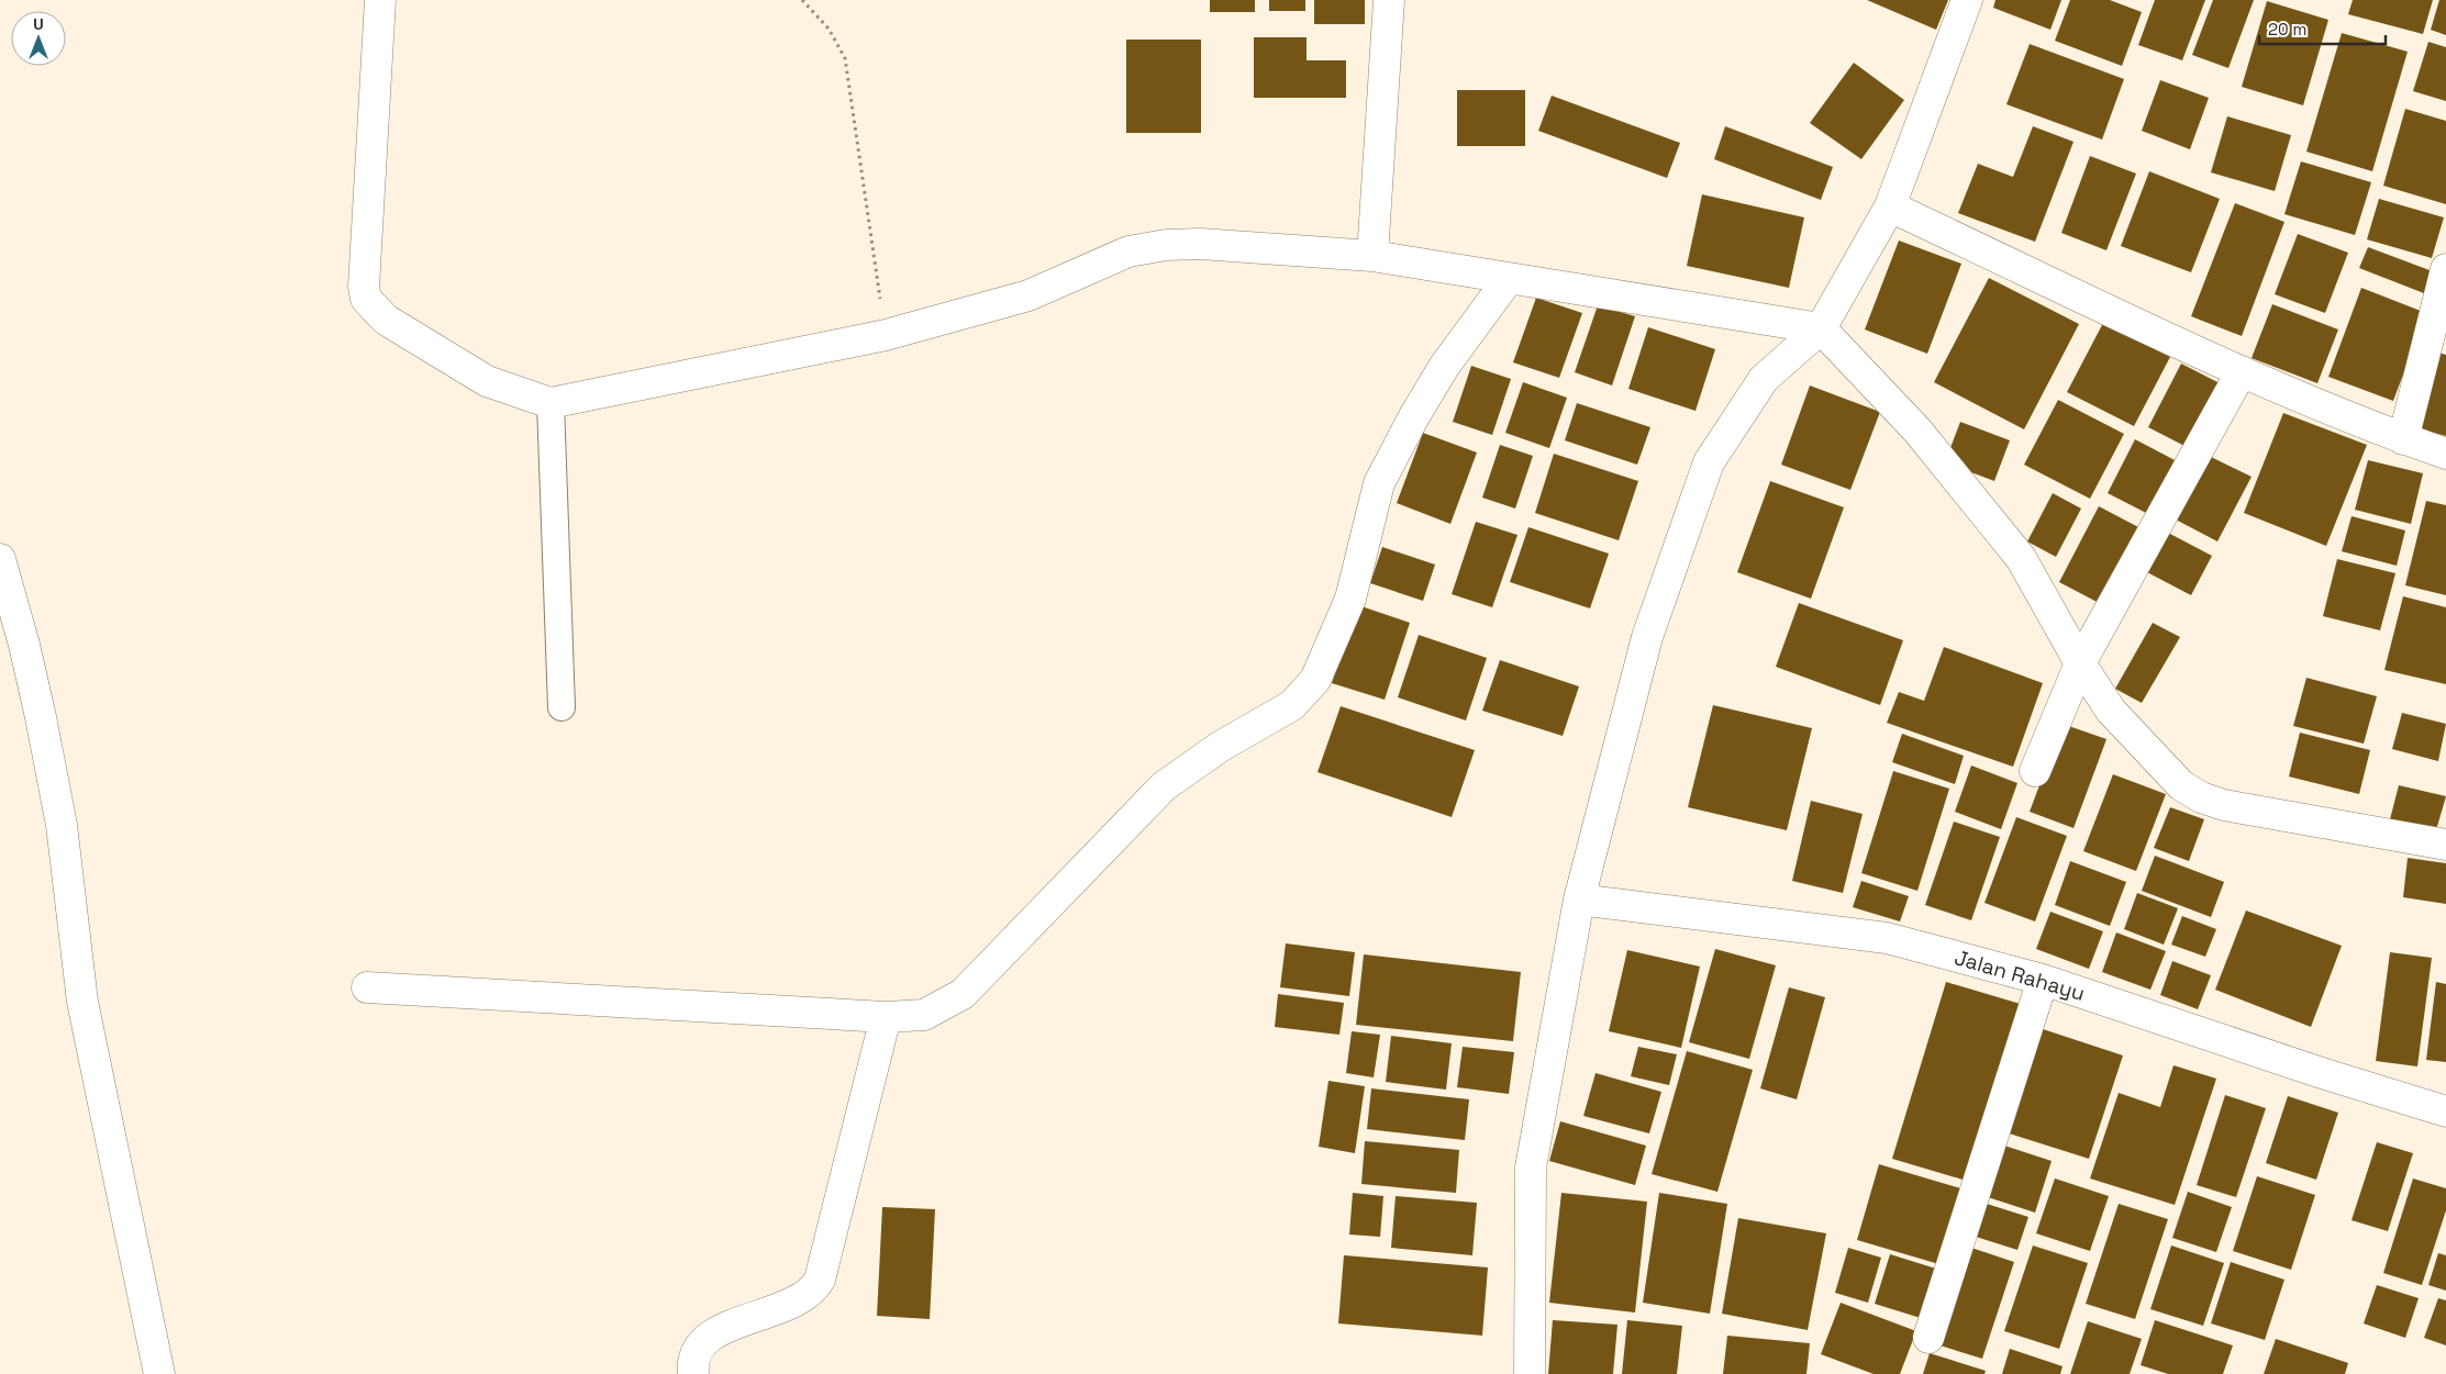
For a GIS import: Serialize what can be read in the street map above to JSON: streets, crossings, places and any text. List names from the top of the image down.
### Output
{
  "streets": {
    "street": ["Jalan Rahayu"]
  },
  "scale_bar": "20 m",
  "north": "top"
}
